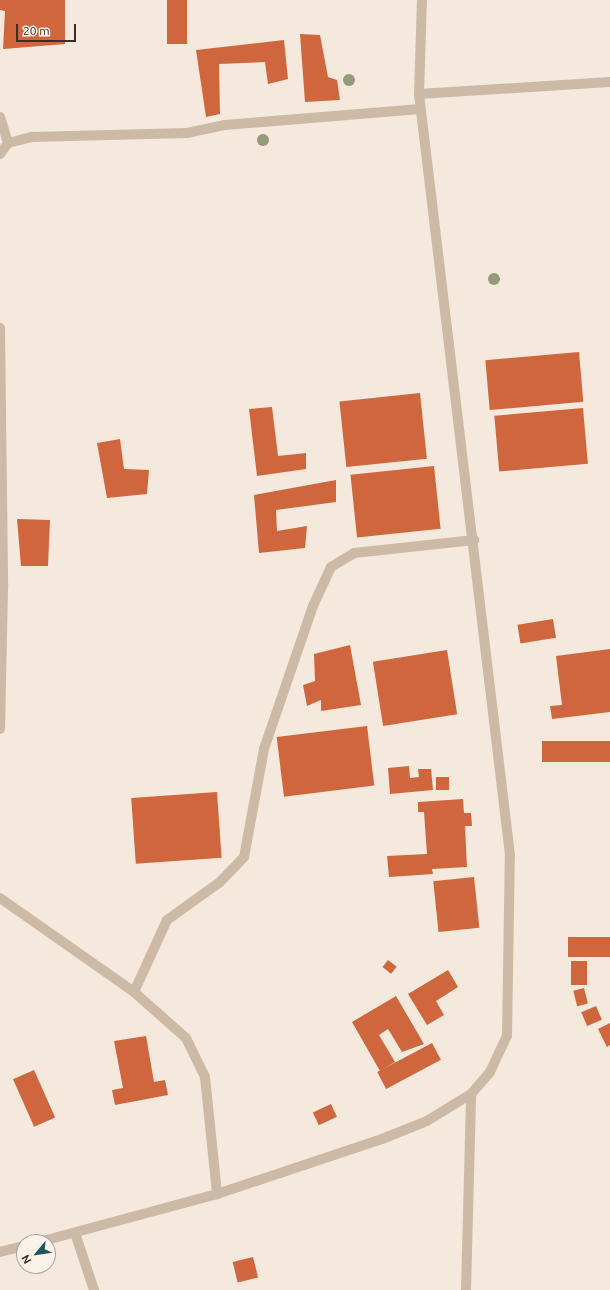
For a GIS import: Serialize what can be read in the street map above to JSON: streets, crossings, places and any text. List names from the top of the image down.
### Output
{
  "scale_bar": "20 m",
  "north": "bottom left"
}
